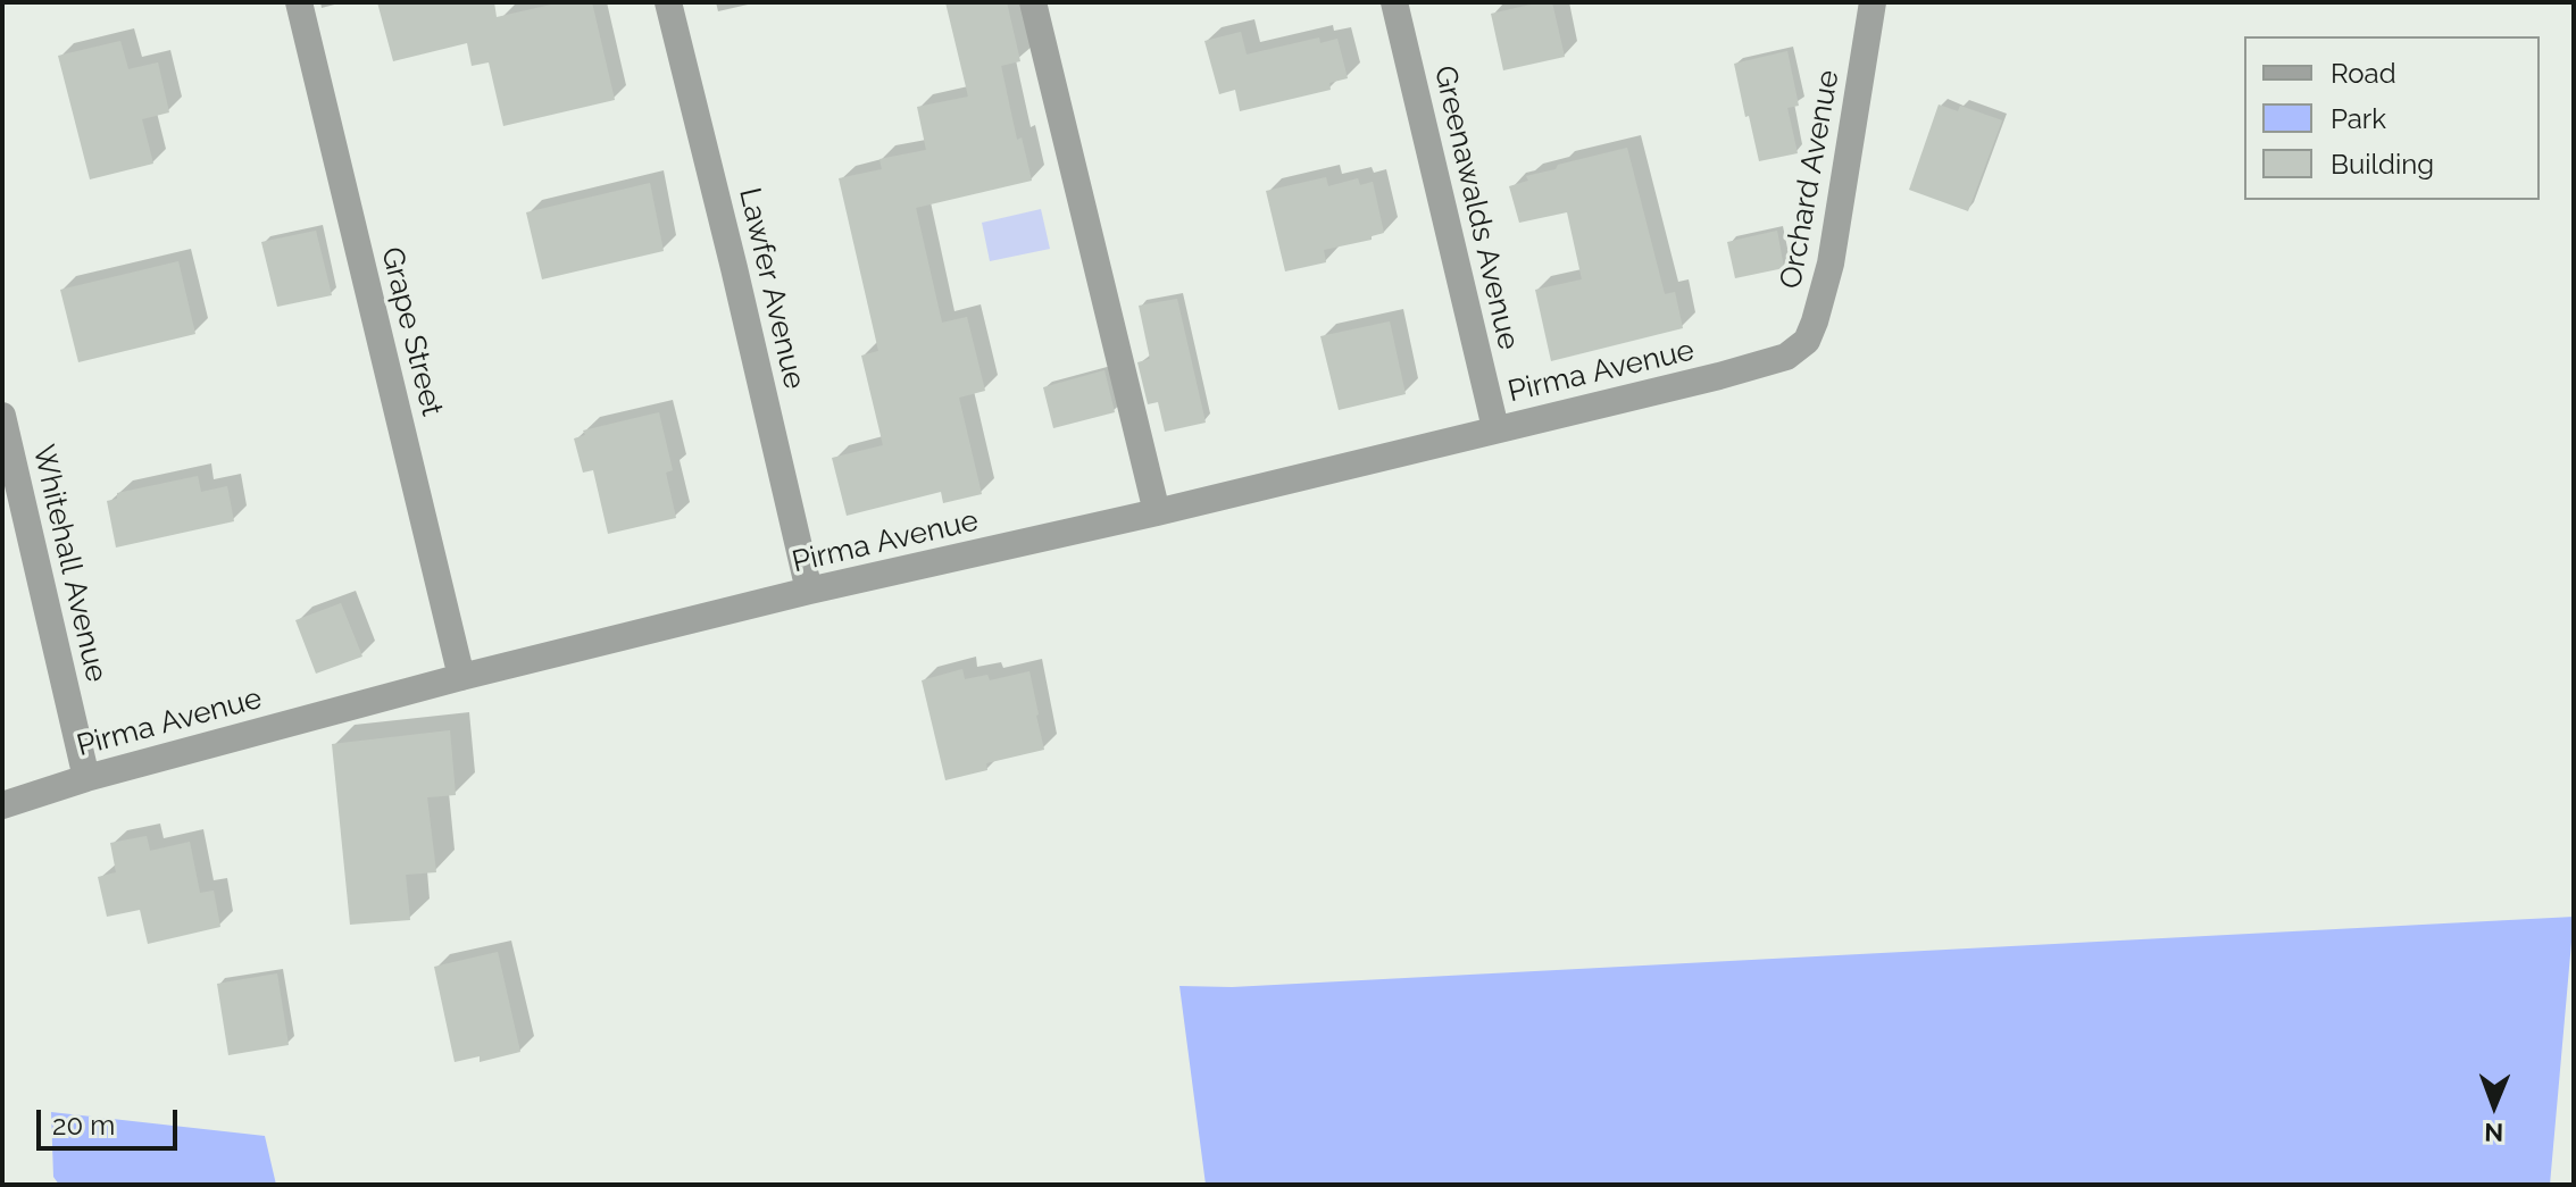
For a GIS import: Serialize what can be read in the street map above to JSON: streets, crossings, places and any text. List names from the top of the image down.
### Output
{
  "streets": {
    "street": [
      "Orchard Avenue",
      "Greenawalds Avenue",
      "Lawfer Avenue",
      "Grape Street",
      "Pirma Avenue",
      "Whitehall Avenue"
    ]
  },
  "crossings": [
    ["Orchard Avenue", "Pirma Avenue"],
    ["Greenawalds Avenue", "Pirma Avenue"],
    ["Lawfer Avenue", "Pirma Avenue"],
    ["Grape Street", "Pirma Avenue"],
    ["Pirma Avenue", "Whitehall Avenue"]
  ],
  "legend": ["Road", "Park", "Building"],
  "scale_bar": "20 m",
  "north": "bottom"
}
